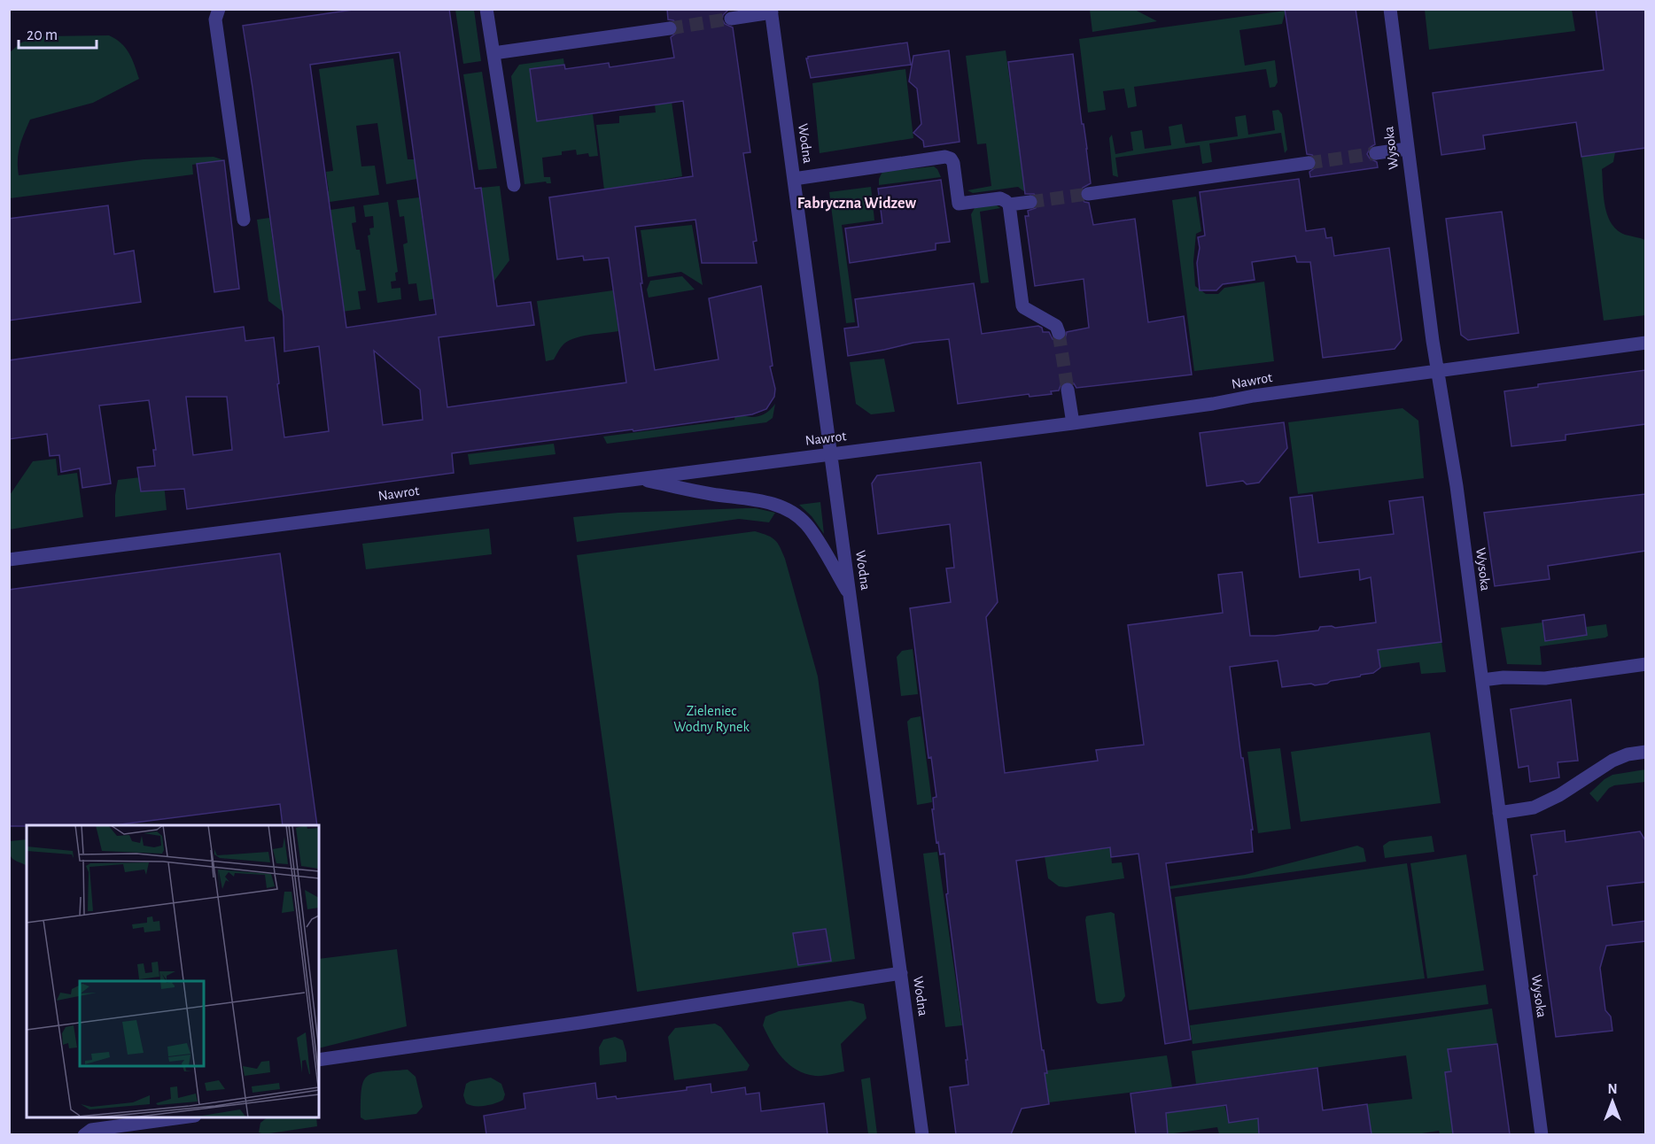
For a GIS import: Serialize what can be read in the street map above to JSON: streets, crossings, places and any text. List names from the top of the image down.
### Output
{
  "streets": {
    "street": ["Wodna", "Wysoka", "Nawrot"]
  },
  "crossings": [
    ["Wodna", "Nawrot"],
    ["Wysoka", "Nawrot"]
  ],
  "districts": ["Fabryczna Widzew"],
  "parks": ["Zieleniec Wodny Rynek"],
  "scale_bar": "20 m",
  "north": "top"
}
